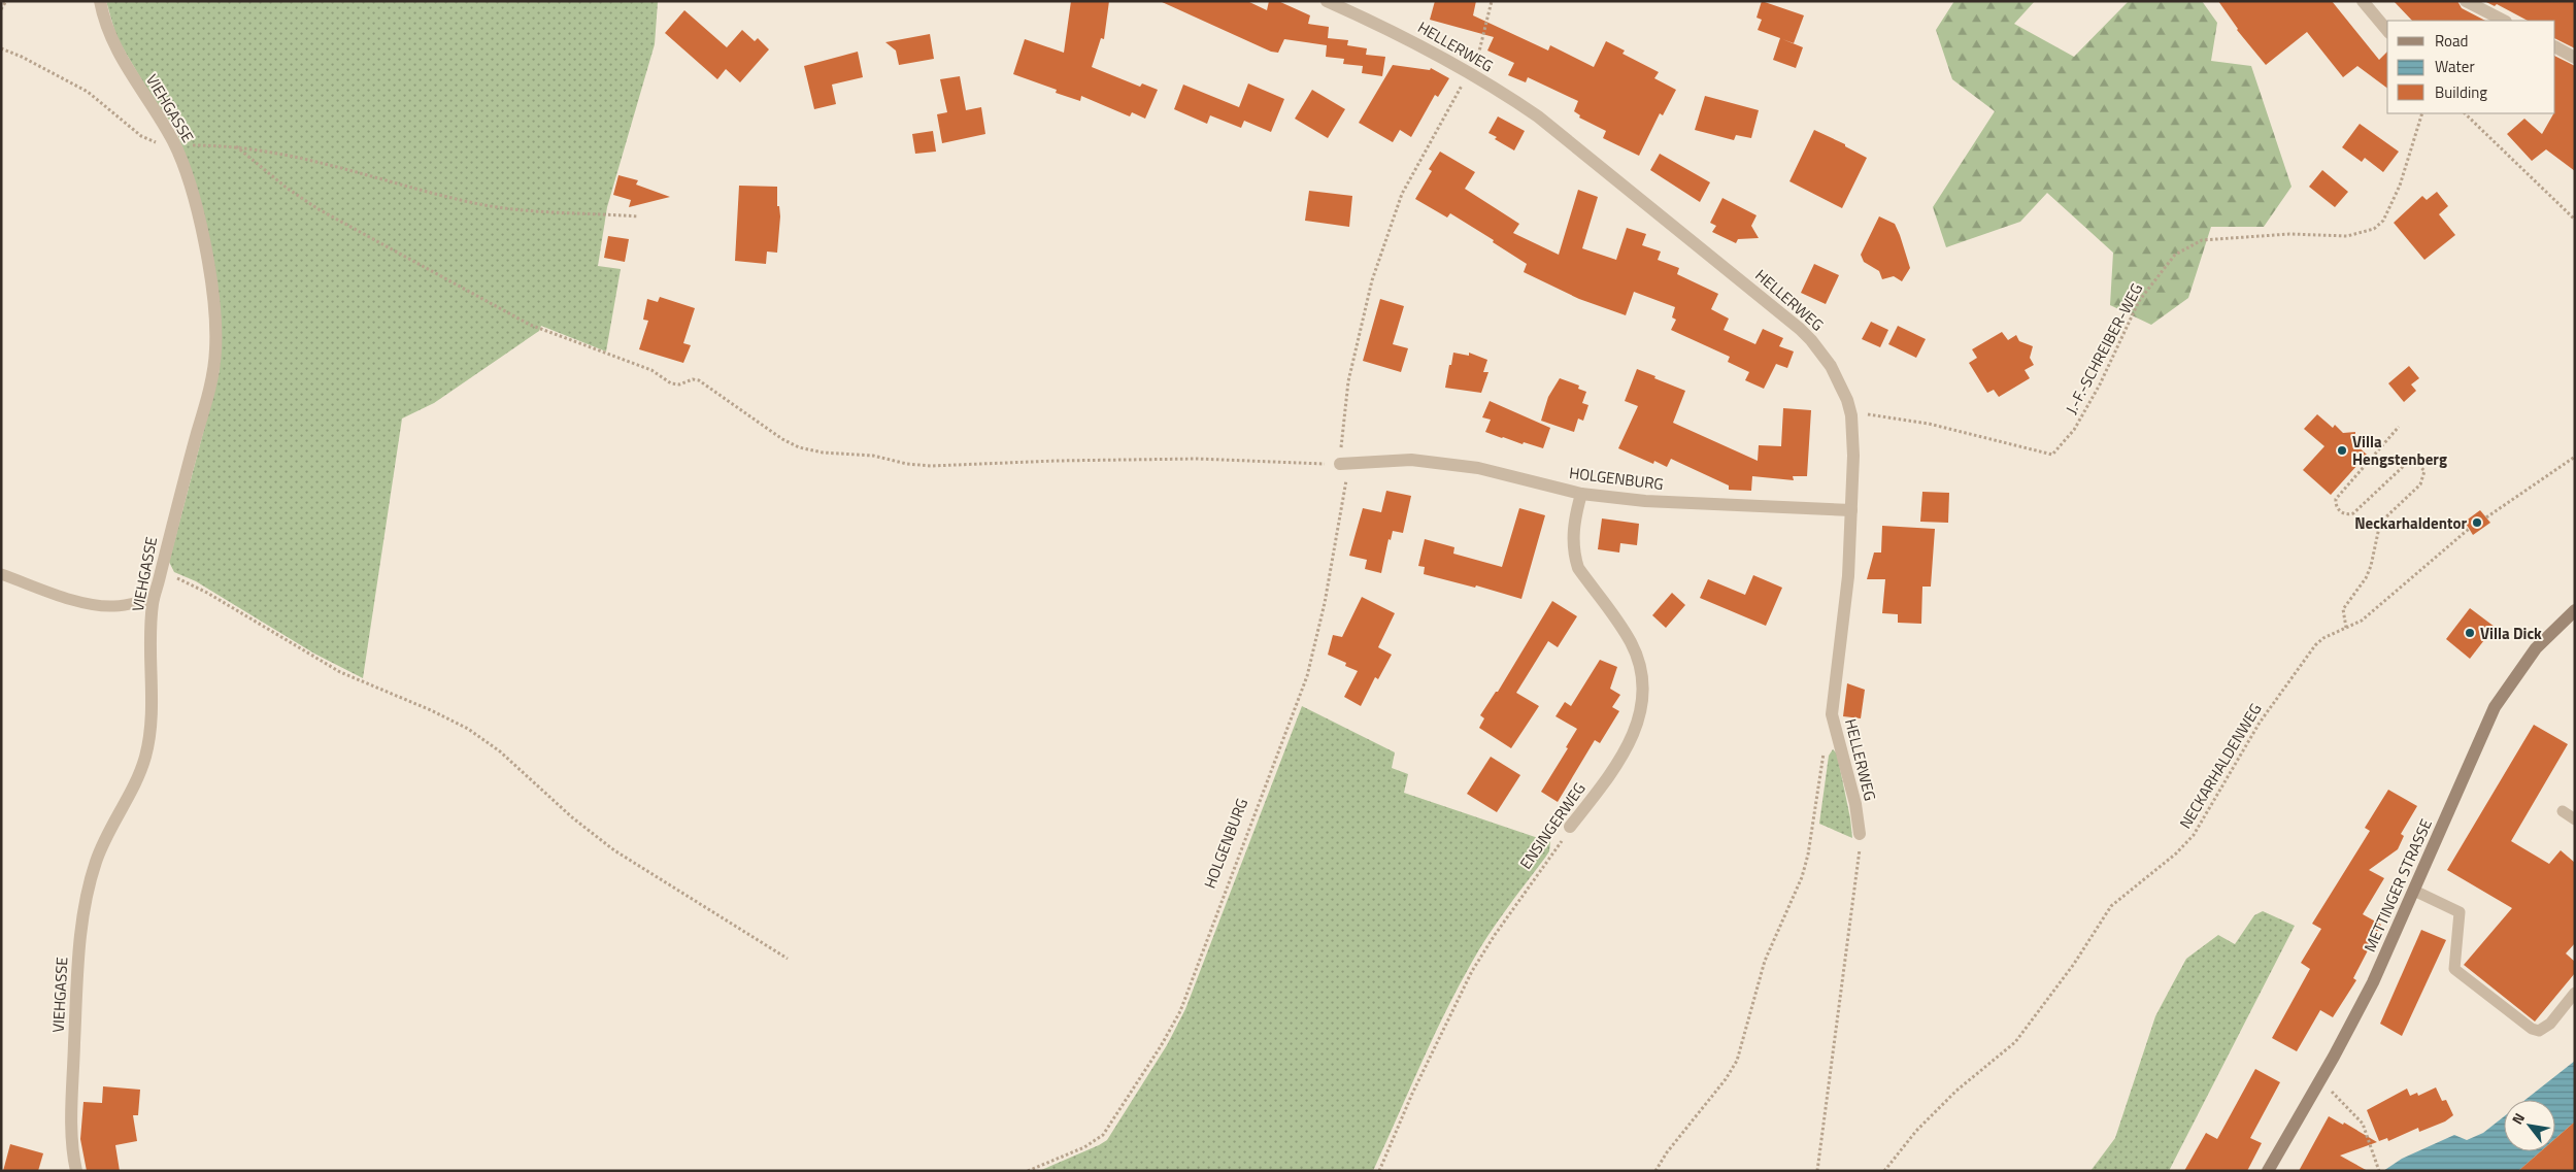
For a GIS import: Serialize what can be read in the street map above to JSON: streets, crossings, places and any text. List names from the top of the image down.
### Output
{
  "streets": {
    "main road": ["METTINGER STRASSE"],
    "street": [
      "HELLERWEG",
      "VIEHGASSE",
      "HOLGENBURG",
      "ENSINGERWEG"
    ],
    "path": ["J.-F.-SCHREIBER-WEG", "NECKARHALDENWEG"]
  },
  "crossings": [
    ["HELLERWEG", "J.-F.-SCHREIBER-WEG"],
    ["HELLERWEG", "HOLGENBURG"],
    ["HOLGENBURG", "ENSINGERWEG"]
  ],
  "places": ["Villa Hengstenberg", "Neckarhaldentor", "Villa Dick"],
  "legend": ["Road", "Water", "Building"],
  "north": "top left"
}
